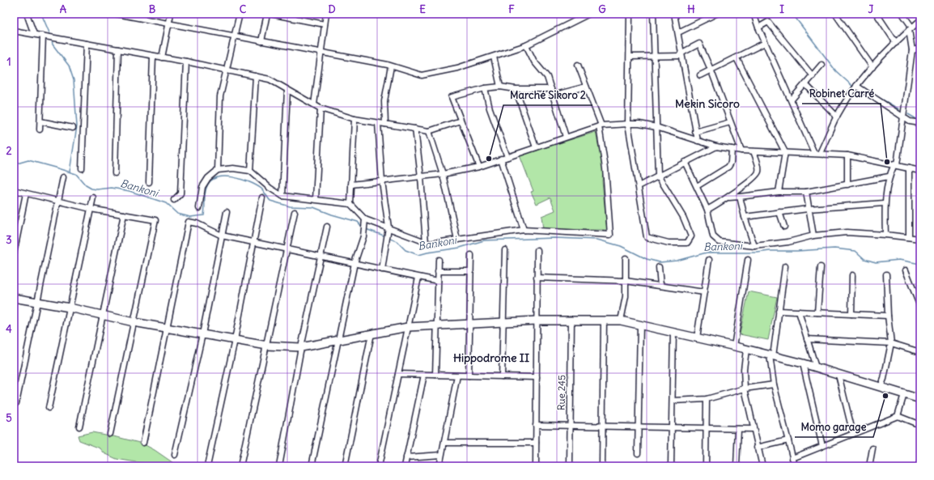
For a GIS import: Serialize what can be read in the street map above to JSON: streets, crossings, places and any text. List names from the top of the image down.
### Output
{
  "streets": {
    "street": ["Rue 245"]
  },
  "districts": ["Mekin Sicoro", "Hippodrome II"],
  "water": ["Bankoni"],
  "places": ["Marché Sikoro 2", "Robinet Carré", "Momo garage"],
  "grid": {
    "columns": [
      "A",
      "B",
      "C",
      "D",
      "E",
      "F",
      "G",
      "H",
      "I",
      "J"
    ],
    "rows": [
      "1",
      "2",
      "3",
      "4",
      "5"
    ]
  }
}
